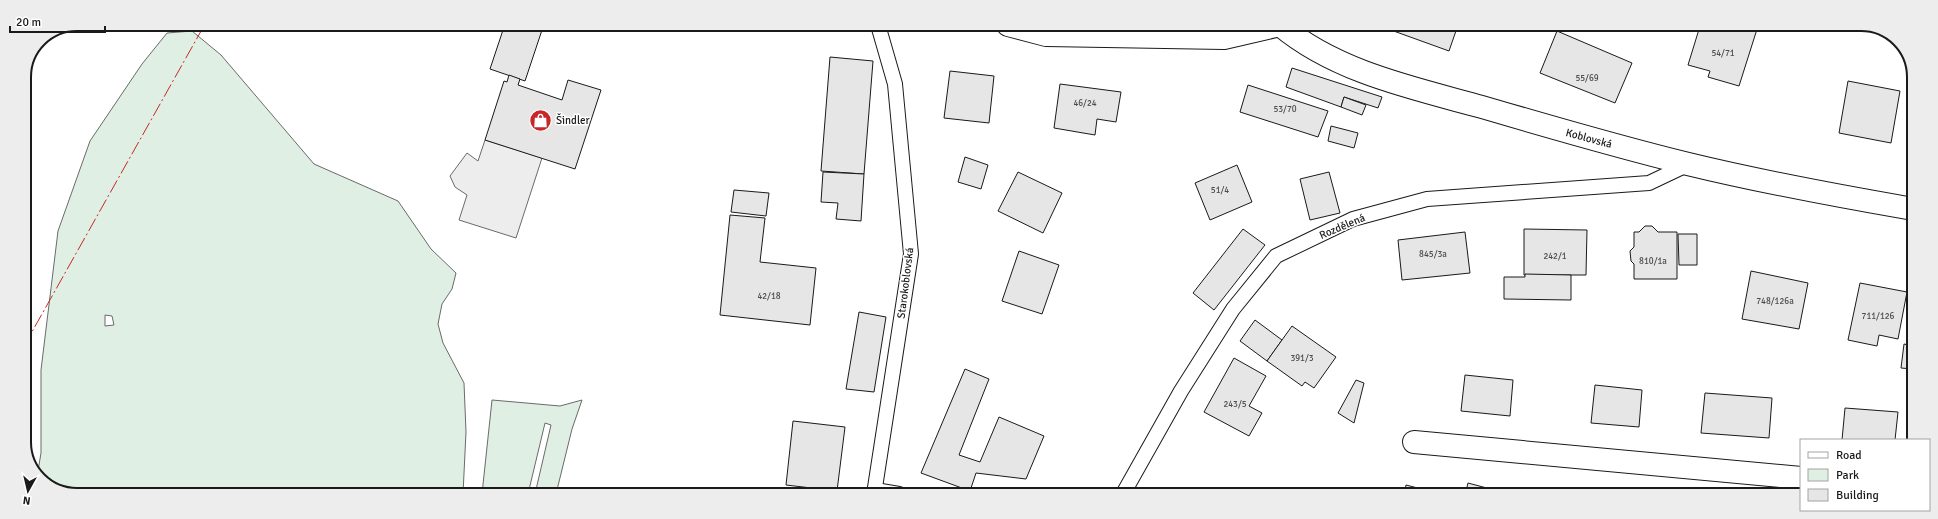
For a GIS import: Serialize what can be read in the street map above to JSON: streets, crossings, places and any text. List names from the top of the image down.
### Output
{
  "streets": {
    "street": ["Koblovská"],
    "lane": ["Rozdělená", "Starokoblovská"]
  },
  "crossings": [
    ["Koblovská", "Rozdělená"]
  ],
  "places": {
    "shop": ["Šindler"]
  },
  "house_numbers": [
    "54/71",
    "55/69",
    "46/24",
    "53/70",
    "51/4",
    "845/3a",
    "242/1",
    "810/1a",
    "42/18",
    "748/126a",
    "711/126",
    "391/3",
    "243/5"
  ],
  "legend": ["Road", "Park", "Building"],
  "scale_bar": "20 m",
  "north": "bottom"
}
